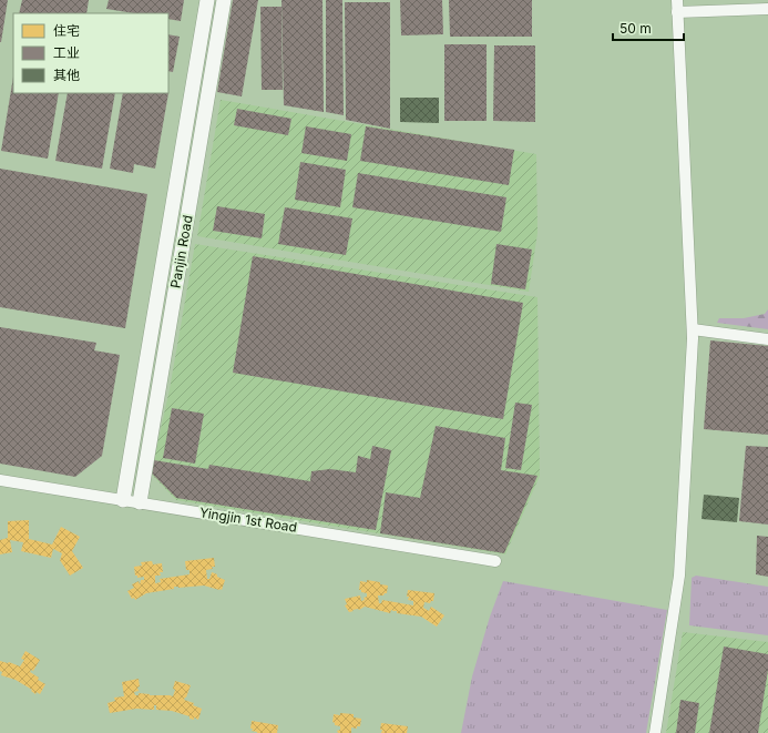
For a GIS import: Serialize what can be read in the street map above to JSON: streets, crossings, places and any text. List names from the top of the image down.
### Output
{
  "streets": {
    "street": ["Panjin Road", "Yingjin 1st Road"]
  },
  "crossings": [
    ["Panjin Road", "Yingjin 1st Road"]
  ],
  "legend": ["住宅", "工业", "其他"],
  "scale_bar": "50 m"
}
